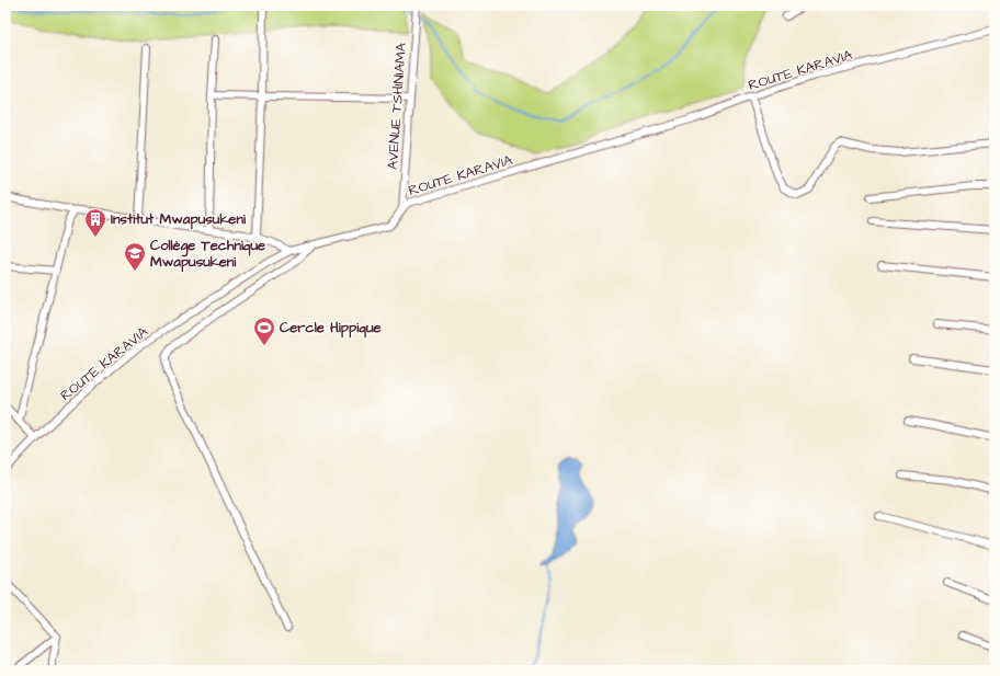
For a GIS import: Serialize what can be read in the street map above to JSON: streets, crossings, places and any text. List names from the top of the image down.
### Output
{
  "streets": {
    "street": ["ROUTE KARAVIA", "AVENUE TSHINIAMA"]
  },
  "crossings": [
    ["ROUTE KARAVIA", "AVENUE TSHINIAMA"]
  ],
  "places": {
    "building": ["Institut Mwapusukeni"],
    "school or university": ["Collège Technique Mwapusukeni"],
    "sports": ["Cercle Hippique"]
  }
}
